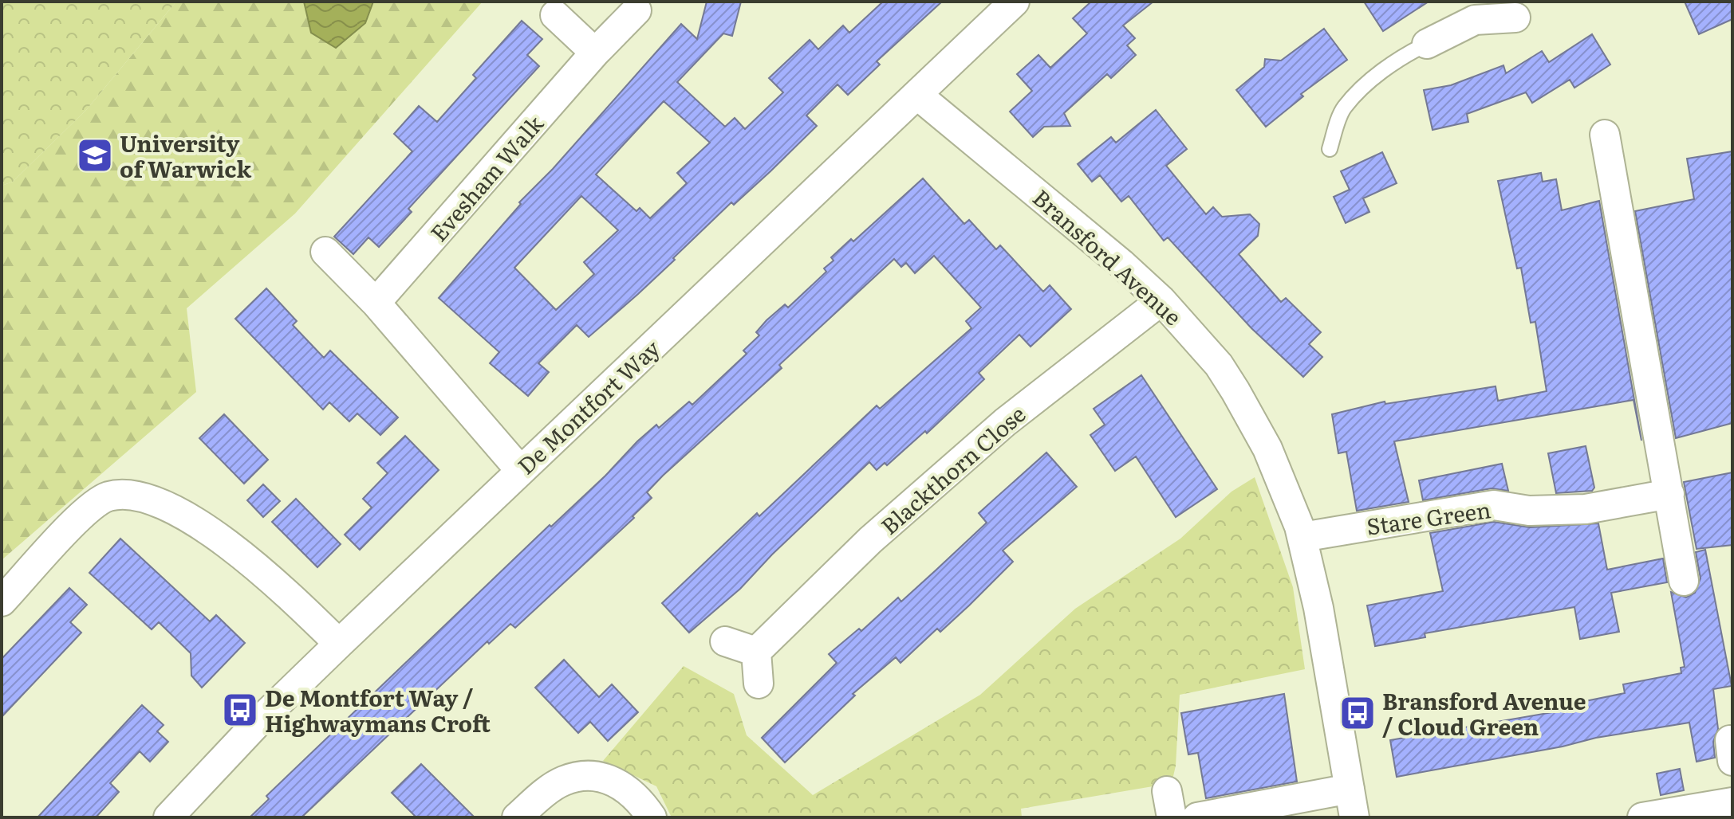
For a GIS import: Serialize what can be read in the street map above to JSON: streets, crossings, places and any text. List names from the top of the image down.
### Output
{
  "streets": {
    "street": [
      "Evesham Walk",
      "Bransford Avenue",
      "De Montfort Way",
      "Blackthorn Close",
      "Stare Green"
    ]
  },
  "crossings": [
    ["Bransford Avenue", "De Montfort Way"],
    ["Bransford Avenue", "Blackthorn Close"],
    ["Bransford Avenue", "Stare Green"]
  ],
  "places": {
    "school or university": ["University of Warwick"],
    "bus stop": ["De Montfort Way / Highwaymans Croft", "Bransford Avenue / Cloud Green"]
  }
}
